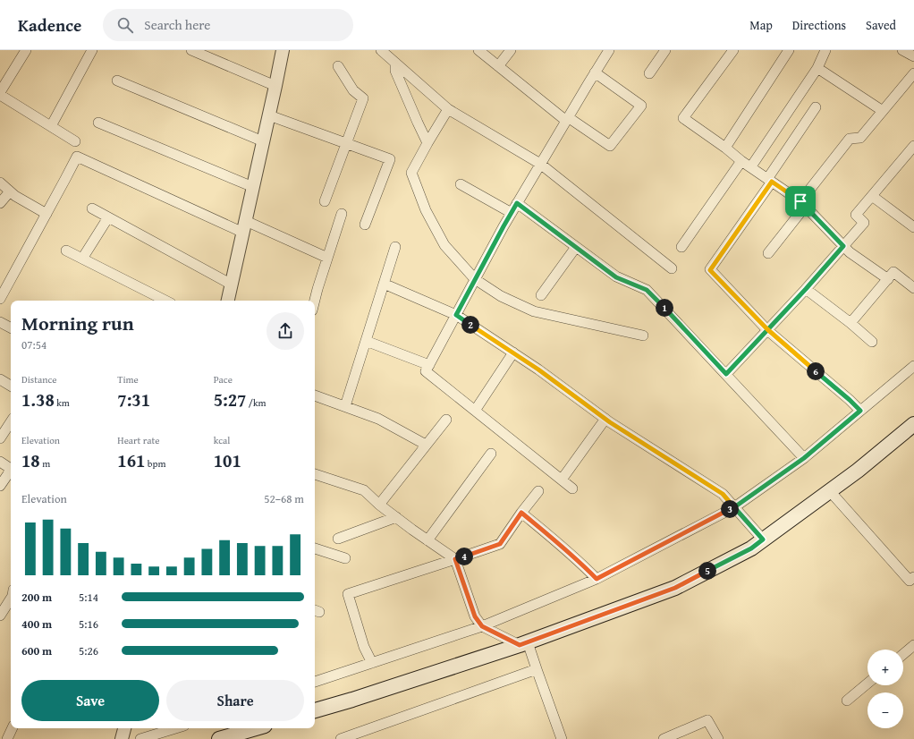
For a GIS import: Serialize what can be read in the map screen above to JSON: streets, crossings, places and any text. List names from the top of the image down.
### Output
{
  "page": {
    "header": "Kadence",
    "search": "Search here",
    "nav": ["Map", "Directions", "Saved"],
    "pins": [
      "1",
      "2",
      "6",
      "3",
      "4",
      "5"
    ],
    "heading": ["Morning run", "07:54"],
    "stats": [
      ["Distance", "1.38 km"],
      ["Time", "7:31"],
      ["Pace", "5:27 /km"],
      ["Elevation", "18 m"],
      ["Heart rate", "161 bpm"],
      ["kcal", "101"]
    ],
    "chart": ["Elevation", "52–68 m"],
    "list": [
      {
        "name": "200 m",
        "note": "5:14"
      },
      {
        "name": "400 m",
        "note": "5:16"
      },
      {
        "name": "600 m",
        "note": "5:26"
      }
    ],
    "map_buttons": ["+", "−"],
    "buttons": ["Save", "Share"]
  }
}
